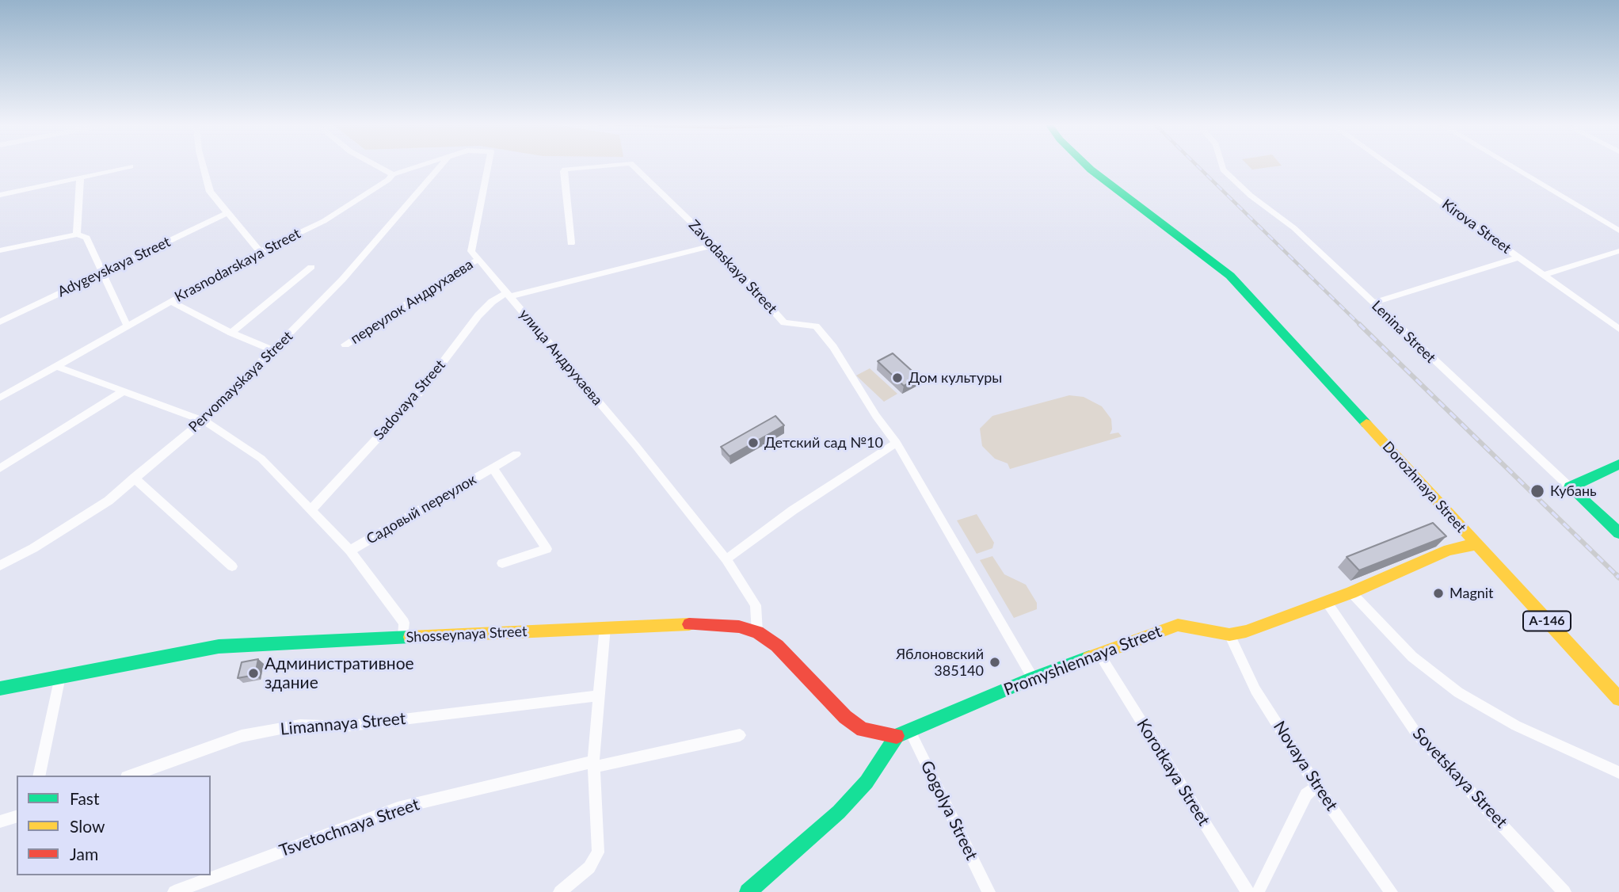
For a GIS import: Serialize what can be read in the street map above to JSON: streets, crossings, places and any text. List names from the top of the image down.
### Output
{
  "streets": {
    "main road": [
      "Lenina Street",
      "Dorozhnaya Street",
      "А-146",
      "Shosseynaya Street",
      "Promyshlennaya Street"
    ],
    "street": [
      "Kirova Street",
      "Krasnodarskaya Street",
      "Adygeyskaya Street",
      "Zavodaskaya Street",
      "переулок Андрухаева",
      "улица Андрухаева",
      "Pervomayskaya Street",
      "Sadovaya Street",
      "Садовый переулок",
      "Limannaya Street",
      "Novaya Street",
      "Korotkaya Street",
      "Sovetskaya Street",
      "Gogolya Street",
      "Tsvetochnaya Street"
    ]
  },
  "crossings": [
    ["Krasnodarskaya Street", "улица Андрухаева"],
    ["Zavodaskaya Street", "Sadovaya Street"],
    ["Zavodaskaya Street", "Promyshlennaya Street"],
    ["переулок Андрухаева", "улица Андрухаева"],
    ["улица Андрухаева", "Sadovaya Street"],
    ["улица Андрухаева", "Shosseynaya Street"],
    ["Dorozhnaya Street", "Promyshlennaya Street"],
    ["Shosseynaya Street", "Promyshlennaya Street"],
    ["Promyshlennaya Street", "Novaya Street"],
    ["Promyshlennaya Street", "Korotkaya Street"],
    ["Promyshlennaya Street", "Sovetskaya Street"],
    ["Promyshlennaya Street", "Gogolya Street"]
  ],
  "places": [
    "Дом культуры",
    "Детский сад №10",
    "Кубань",
    "Magnit",
    "Яблоновский 385140",
    "Административное здание"
  ],
  "legend": ["Fast", "Slow", "Jam"]
}
